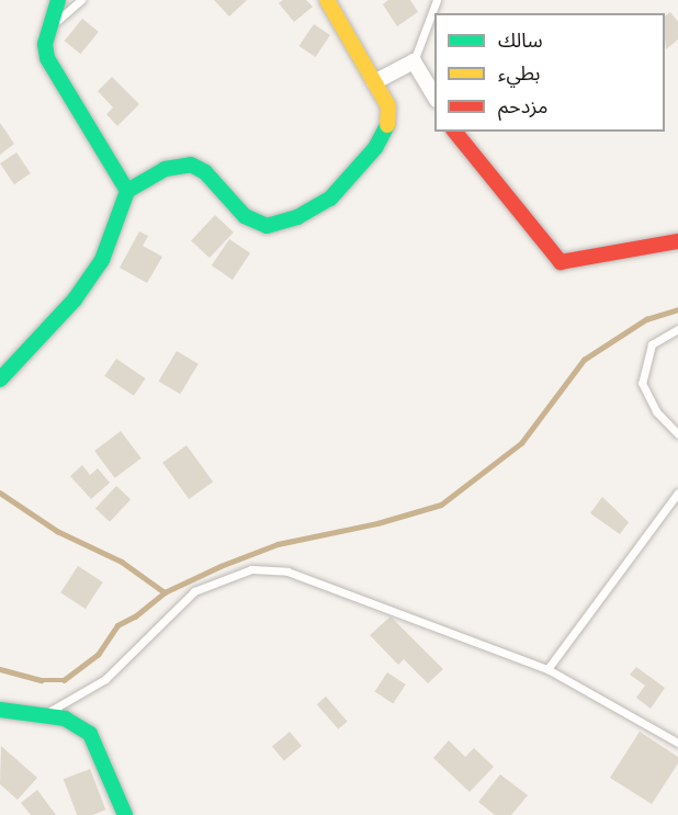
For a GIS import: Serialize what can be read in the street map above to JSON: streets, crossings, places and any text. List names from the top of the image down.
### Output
{
  "legend": ["سالك", "بطيء", "مزدحم"]
}
